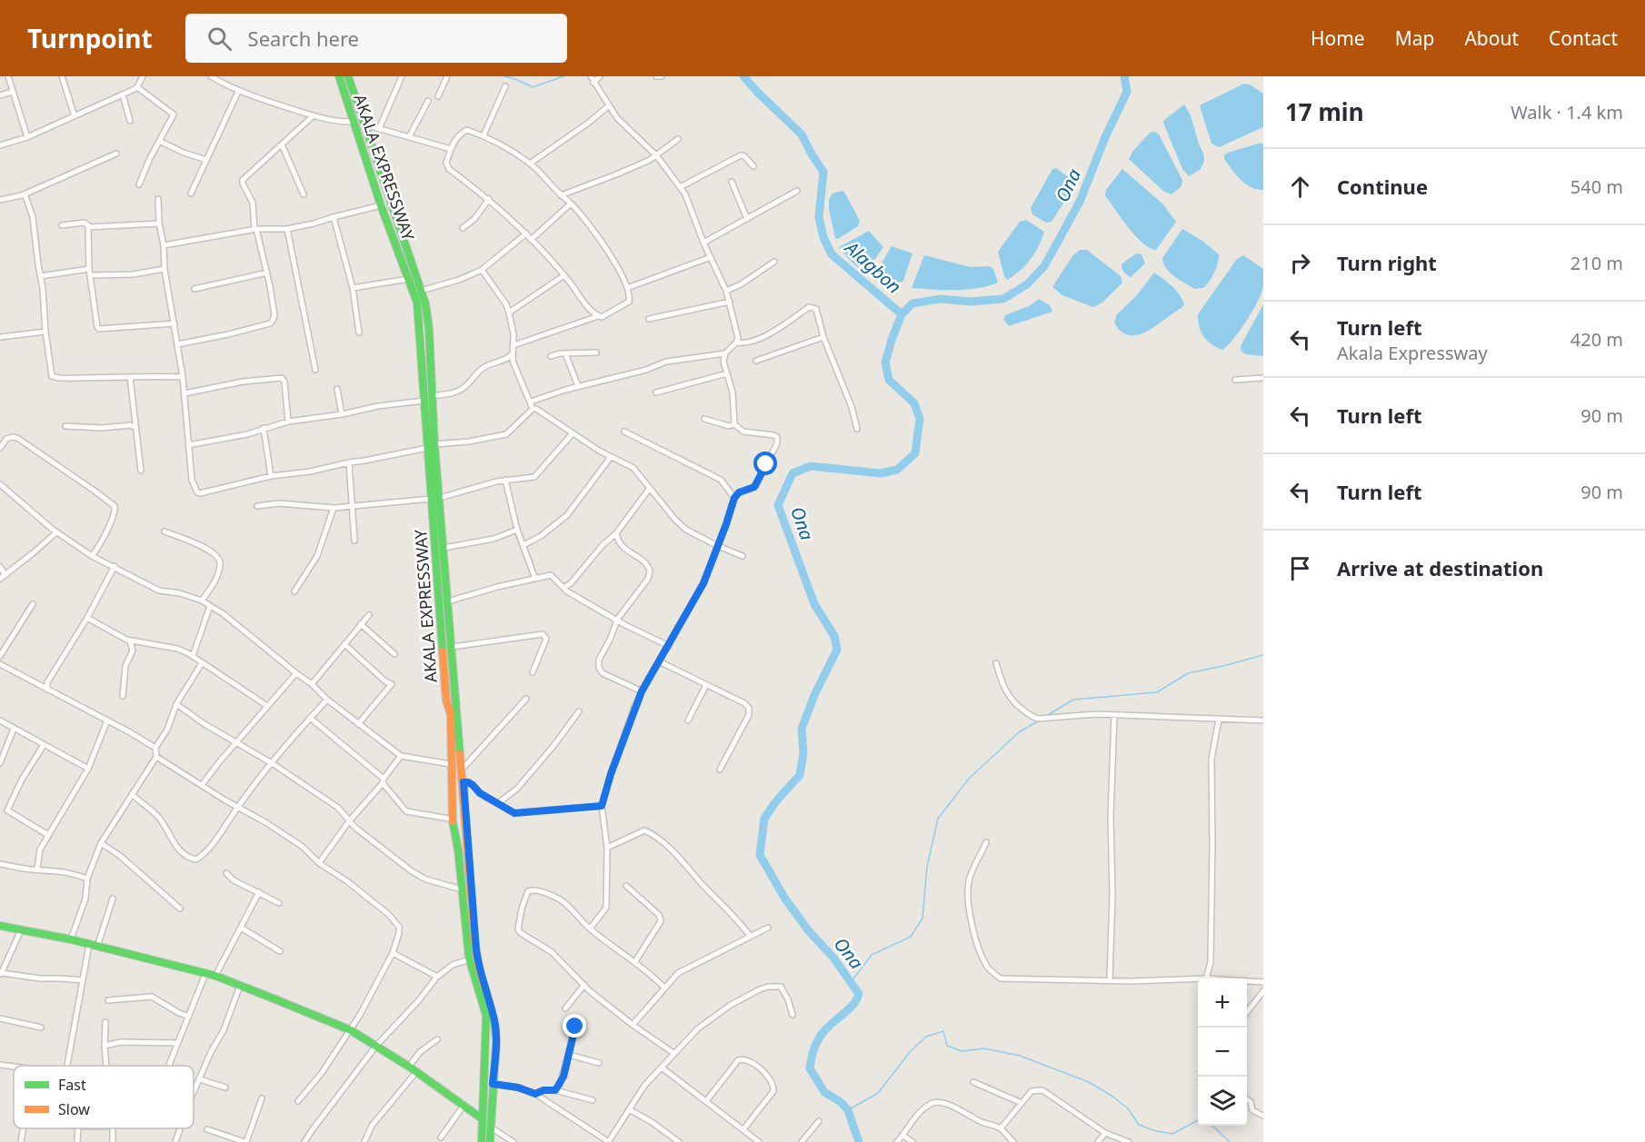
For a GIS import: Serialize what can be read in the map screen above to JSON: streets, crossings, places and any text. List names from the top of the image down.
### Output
{
  "streets": {
    "main road": ["AKALA EXPRESSWAY"]
  },
  "water": ["Ona", "Alagbon"],
  "legend": ["Fast", "Slow"],
  "page": {
    "header": "Turnpoint",
    "search": "Search here",
    "nav": [
      "Home",
      "Map",
      "About",
      "Contact"
    ],
    "heading": ["17 min", "Walk · 1.4 km"],
    "list": [
      ["Continue", "540 m"],
      ["Turn right", "210 m"],
      ["Turn left", "Akala Expressway", "420 m"],
      ["Turn left", "90 m"],
      ["Turn left", "90 m"],
      "Arrive at destination"
    ],
    "map_buttons": ["+", "−"]
  }
}
